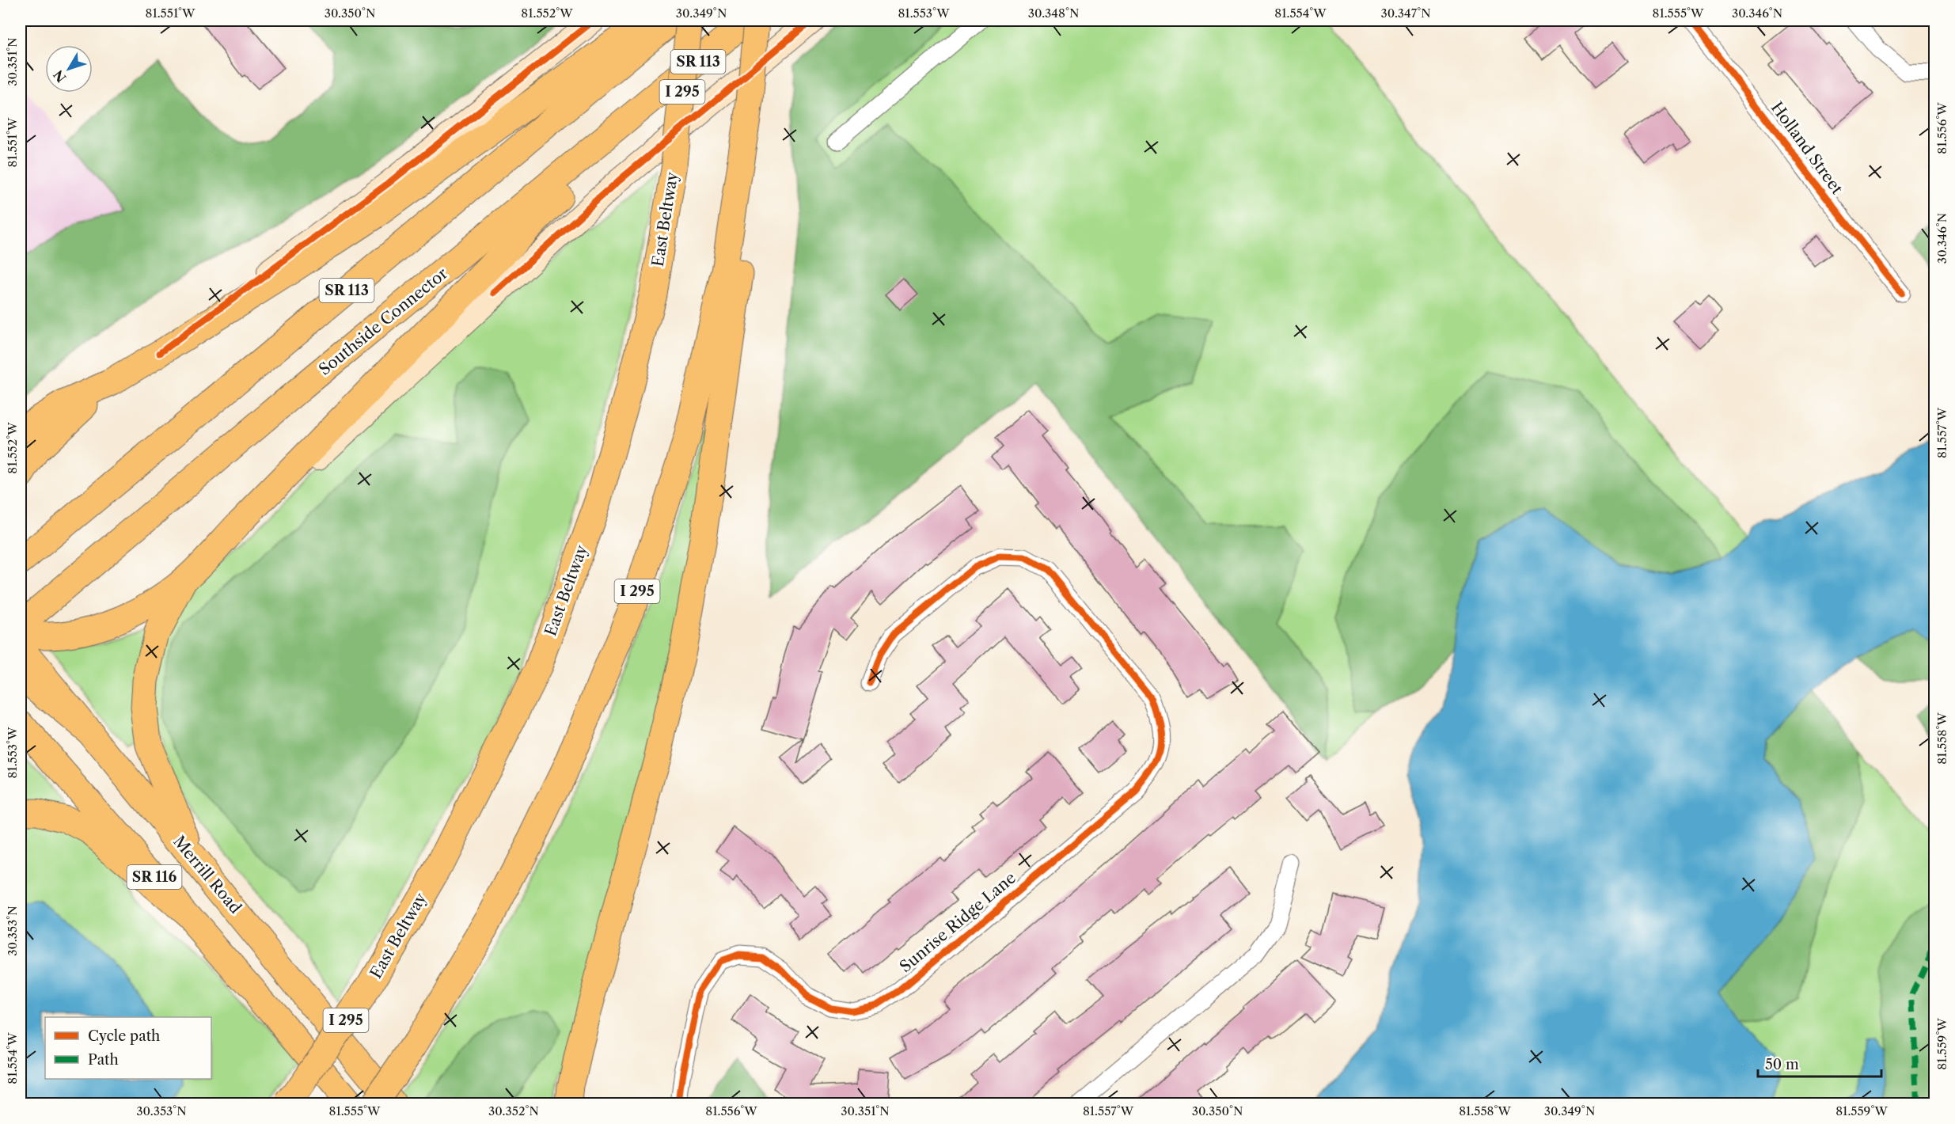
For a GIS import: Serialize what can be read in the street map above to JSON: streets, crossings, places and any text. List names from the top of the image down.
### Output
{
  "streets": {
    "main road": [
      "SR 113",
      "I 295",
      "East Beltway",
      "Southside Connector",
      "Merrill Road",
      "SR 116"
    ],
    "street": ["Holland Street", "Sunrise Ridge Lane"]
  },
  "legend": ["Cycle path", "Path"],
  "scale_bar": "50 m",
  "north": "bottom left",
  "coordinates": [
    "81.551°W",
    "30.350°N",
    "81.552°W",
    "30.349°N",
    "81.553°W",
    "30.348°N",
    "81.554°W",
    "30.347°N",
    "81.555°W",
    "30.346°N",
    "30.351°N",
    "81.556°W",
    "81.557°W",
    "81.558°W",
    "30.353°N",
    "81.559°W",
    "30.352°N"
  ]
}
